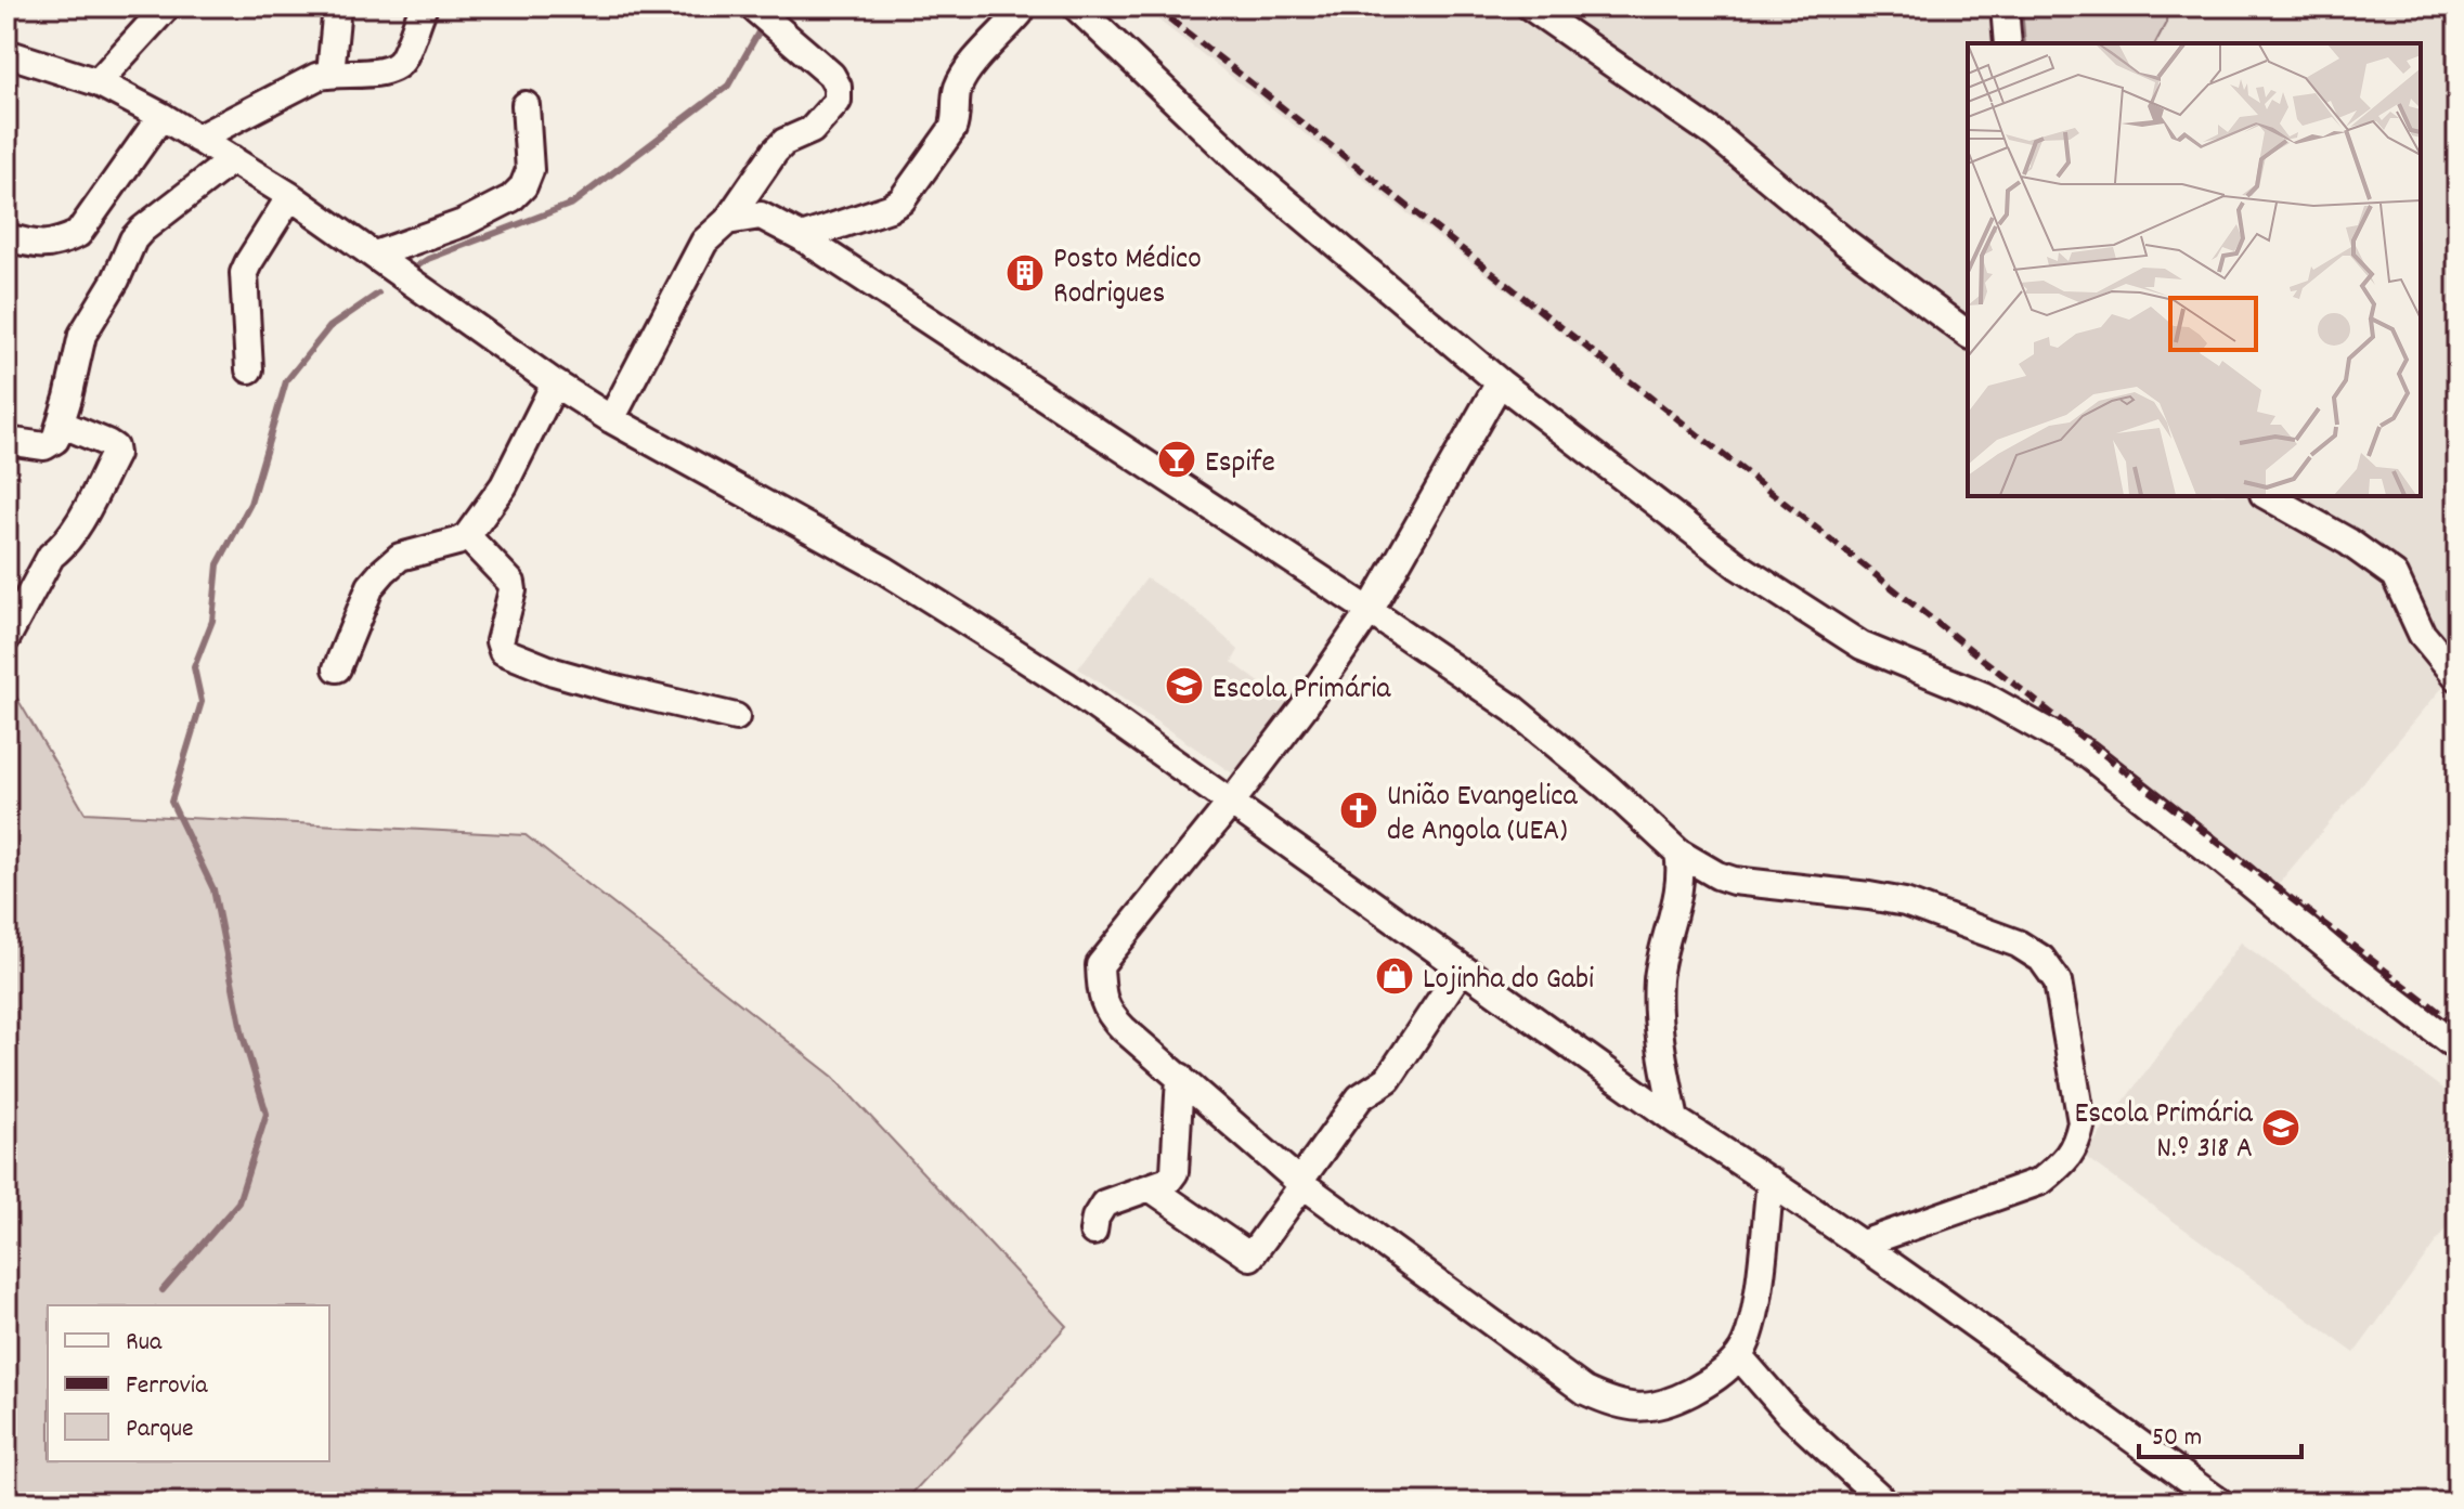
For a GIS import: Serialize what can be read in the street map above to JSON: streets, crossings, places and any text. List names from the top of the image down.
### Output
{
  "places": {
    "building": ["Posto Médico Rodrigues"],
    "bar": ["Espife"],
    "school or university": ["Escola Primária", "Escola Primária N.º 318 A"],
    "church": ["União Evangelica de Angola (UEA)"],
    "shop": ["Lojinha do Gabi"]
  },
  "legend": ["Rua", "Ferrovia", "Parque"],
  "scale_bar": "50 m"
}
